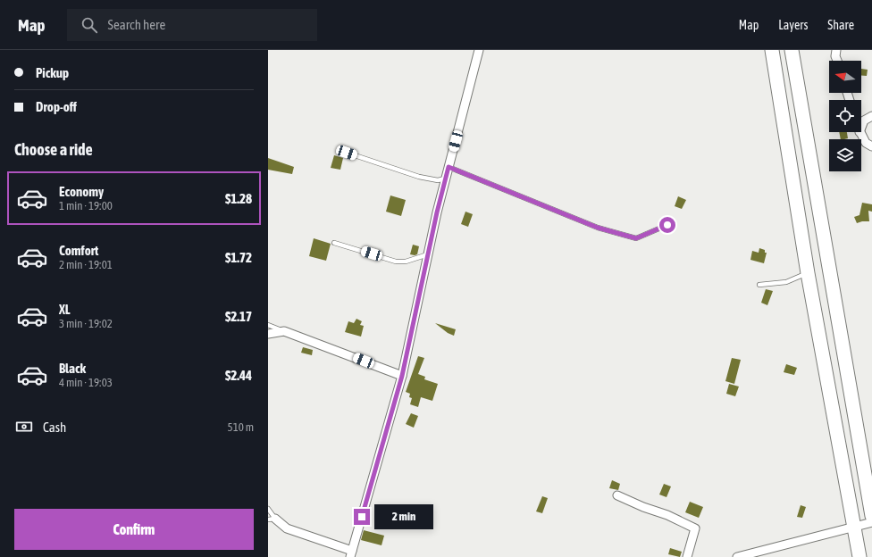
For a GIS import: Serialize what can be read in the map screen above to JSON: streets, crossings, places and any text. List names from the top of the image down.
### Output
{
  "north": "left",
  "page": {
    "header": "Map",
    "search": "Search here",
    "nav": ["Map", "Layers", "Share"],
    "banner": ["Pickup", "Drop-off"],
    "heading": "Choose a ride",
    "list": [
      {
        "name": "Economy",
        "note": "1 min · 19:00",
        "value": "$1.28"
      },
      {
        "name": "Comfort",
        "note": "2 min · 19:01",
        "value": "$1.72"
      },
      {
        "name": "XL",
        "note": "3 min · 19:02",
        "value": "$2.17"
      },
      {
        "name": "Black",
        "note": "4 min · 19:03",
        "value": "$2.44"
      }
    ],
    "pay": ["Cash", "510 m"],
    "buttons": "Confirm",
    "bubble": "2 min"
  }
}
